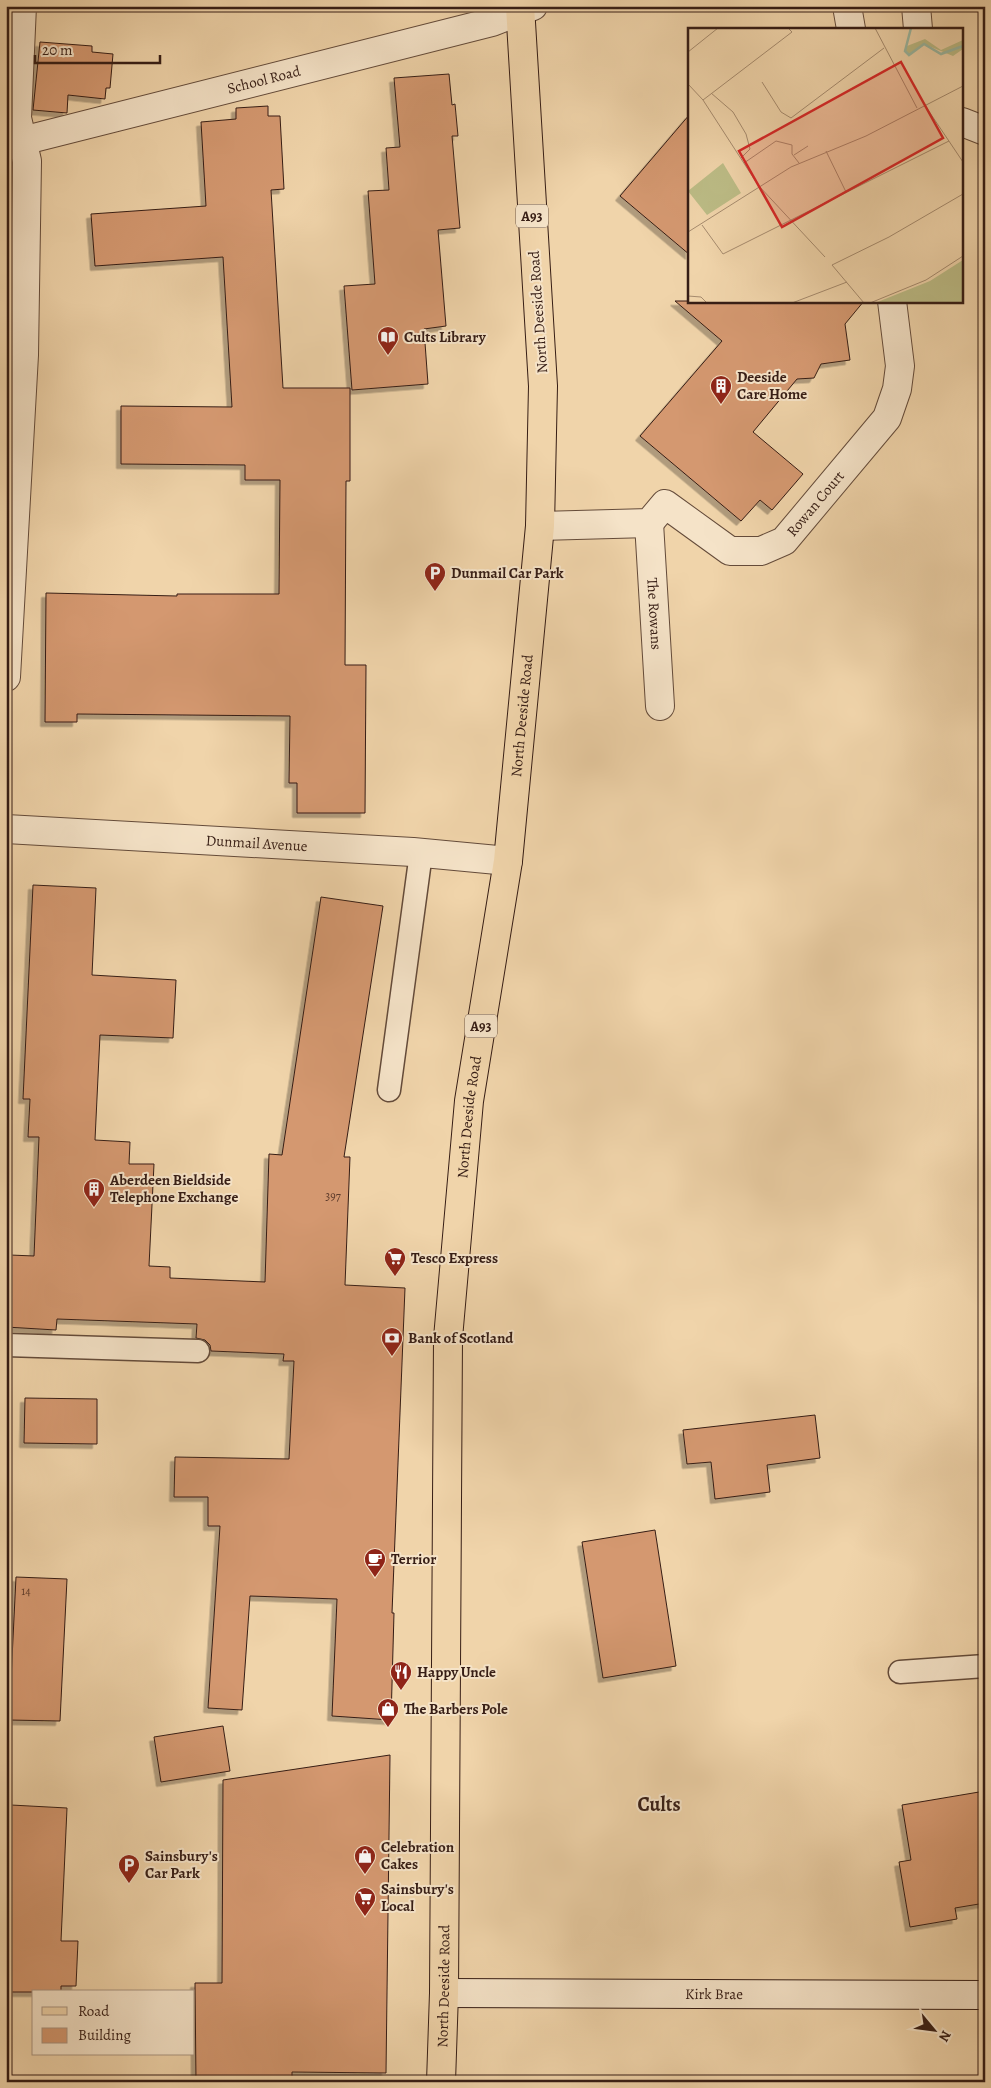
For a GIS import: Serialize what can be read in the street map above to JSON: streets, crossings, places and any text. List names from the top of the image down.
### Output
{
  "streets": {
    "main road": ["A93", "North Deeside Road"],
    "street": [
      "School Road",
      "Rowan Court",
      "The Rowans",
      "Dunmail Avenue",
      "Kirk Brae"
    ]
  },
  "crossings": [
    ["School Road", "North Deeside Road"],
    ["North Deeside Road", "Dunmail Avenue"],
    ["North Deeside Road", "Kirk Brae"],
    ["Rowan Court", "The Rowans"]
  ],
  "districts": ["Cults"],
  "places": {
    "library": ["Cults Library"],
    "building": ["Deeside Care Home", "Aberdeen Bieldside Telephone Exchange"],
    "parking": ["Dunmail Car Park", "Sainsbury's Car Park"],
    "supermarket": ["Tesco Express", "Sainsbury's Local"],
    "bank": ["Bank of Scotland"],
    "cafe": ["Terrior"],
    "restaurant": ["Happy Uncle"],
    "shop": ["The Barbers Pole", "Celebration Cakes"]
  },
  "house_numbers": ["397", "14"],
  "legend": ["Road", "Building"],
  "scale_bar": "20 m",
  "north": "bottom right"
}
